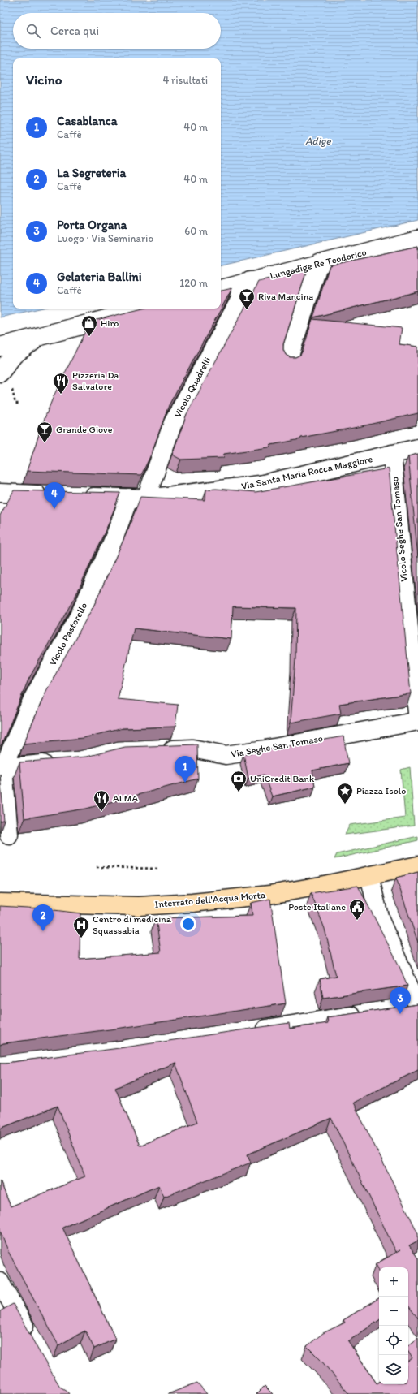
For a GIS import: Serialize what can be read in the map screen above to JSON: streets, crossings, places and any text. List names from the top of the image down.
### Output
{
  "streets": {
    "main road": ["Interrato dell'Acqua Morta"],
    "street": [
      "Lungadige Re Teodorico",
      "Vicolo Quadrelli",
      "Via Santa Maria Rocca Maggiore",
      "Vicolo Seghe San Tomaso",
      "Vicolo Pastorello",
      "Via Seghe San Tomaso"
    ]
  },
  "crossings": [
    ["Lungadige Re Teodorico", "Vicolo Quadrelli"],
    ["Vicolo Quadrelli", "Via Santa Maria Rocca Maggiore"],
    ["Via Santa Maria Rocca Maggiore", "Vicolo Seghe San Tomaso"],
    ["Via Santa Maria Rocca Maggiore", "Vicolo Pastorello"],
    ["Vicolo Seghe San Tomaso", "Via Seghe San Tomaso"]
  ],
  "water": ["Adige"],
  "places": {
    "bar": ["Riva Mancina", "Grande Giove"],
    "shop": ["Hiro"],
    "restaurant": ["Pizzeria Da Salvatore", "ALMA"],
    "bank": ["UniCredit Bank"],
    "place": ["Piazza Isolo"],
    "public building": ["Poste Italiane"],
    "hospital": ["Centro di medicina Squassabia"]
  },
  "page": {
    "search": "Cerca qui",
    "heading": ["Vicino", "4 risultati"],
    "list": [
      {
        "mark": "1",
        "name": "Casablanca",
        "note": "Caffè",
        "value": "40 m"
      },
      {
        "mark": "2",
        "name": "La Segreteria",
        "note": "Caffè",
        "value": "40 m"
      },
      {
        "mark": "3",
        "name": "Porta Organa",
        "note": "Luogo · Via Seminario",
        "value": "60 m"
      },
      {
        "mark": "4",
        "name": "Gelateria Ballini",
        "note": "Caffè",
        "value": "120 m"
      }
    ],
    "pins": [
      "4",
      "1",
      "2",
      "3"
    ],
    "map_buttons": ["+", "−"]
  }
}
